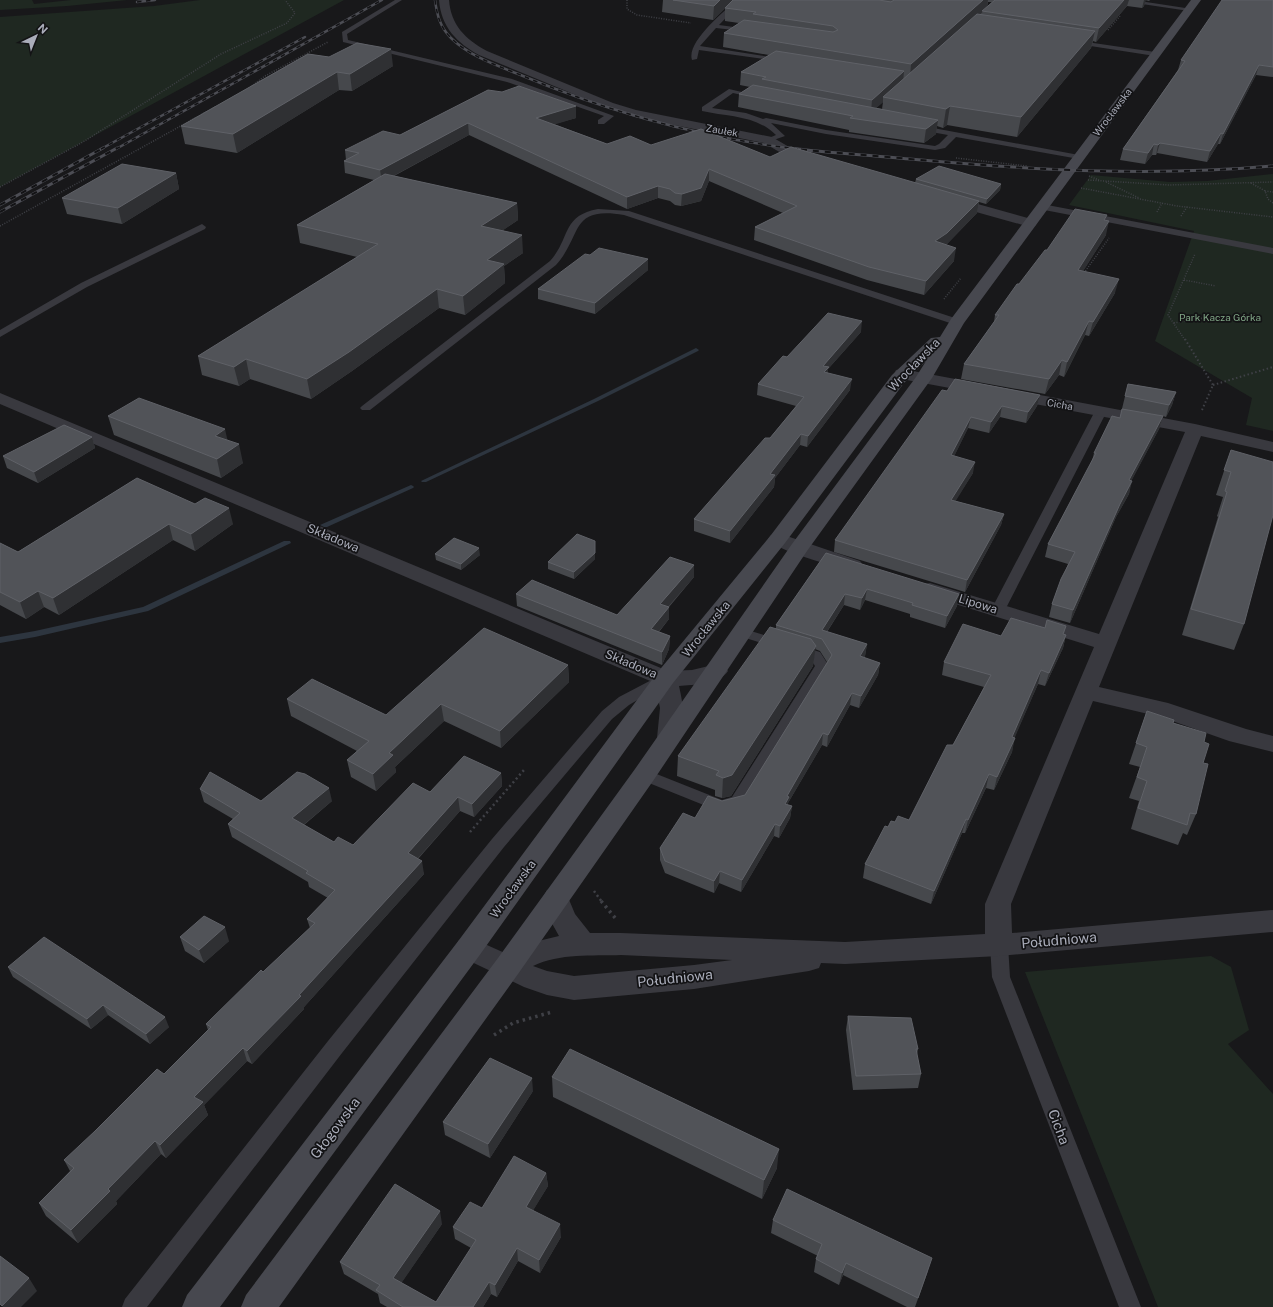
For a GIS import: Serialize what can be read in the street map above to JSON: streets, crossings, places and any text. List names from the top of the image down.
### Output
{
  "streets": {
    "street": [
      "Wrocławska",
      "Zaułek",
      "Cicha",
      "Składowa",
      "Lipowa",
      "Południowa",
      "Głogowska"
    ]
  },
  "crossings": [
    ["Wrocławska", "Cicha"],
    ["Wrocławska", "Składowa"],
    ["Wrocławska", "Południowa"],
    ["Wrocławska", "Głogowska"],
    ["Cicha", "Południowa"],
    ["Południowa", "Głogowska"]
  ],
  "parks": ["Park Kacza Górka"],
  "north": "top right"
}
